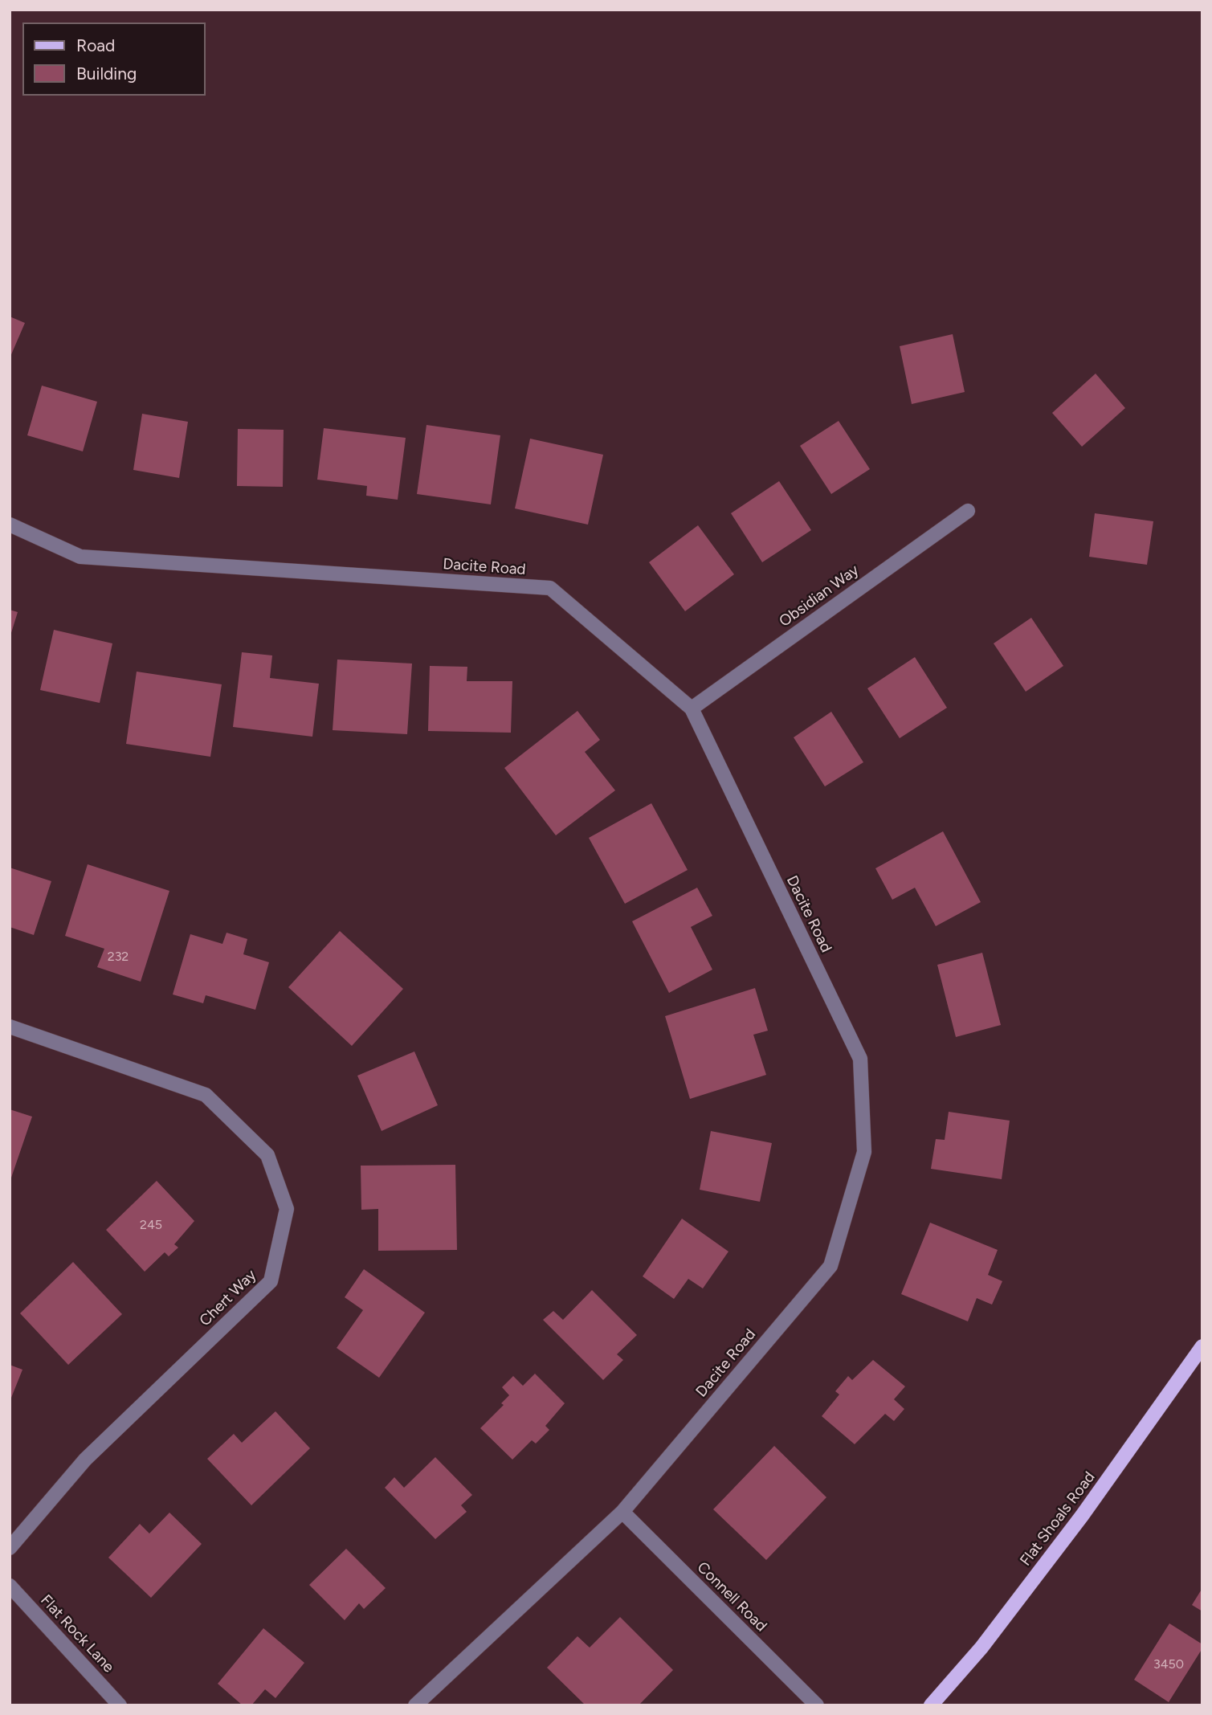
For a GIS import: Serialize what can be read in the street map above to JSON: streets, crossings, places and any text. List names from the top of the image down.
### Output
{
  "streets": {
    "main road": ["Flat Shoals Road"],
    "street": [
      "Dacite Road",
      "Obsidian Way",
      "Chert Way",
      "Connell Road",
      "Flat Rock Lane"
    ]
  },
  "crossings": [
    ["Dacite Road", "Obsidian Way"],
    ["Dacite Road", "Connell Road"]
  ],
  "house_numbers": ["232", "245", "3450"],
  "legend": ["Road", "Building"]
}
